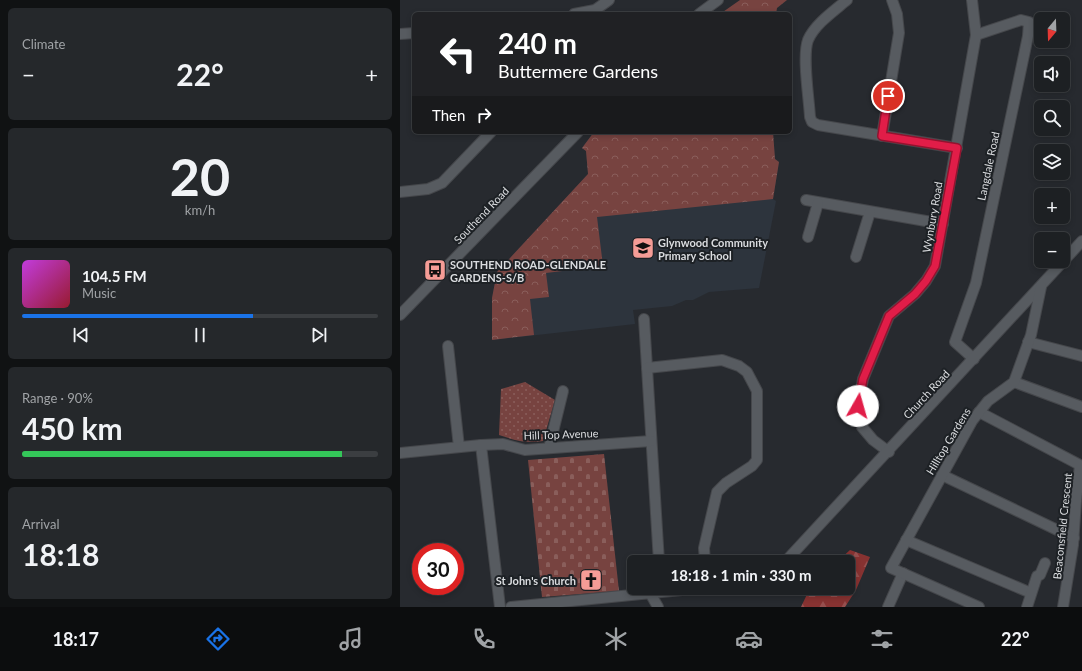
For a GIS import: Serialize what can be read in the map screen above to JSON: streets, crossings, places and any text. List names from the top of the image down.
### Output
{
  "streets": {
    "street": [
      "Langdale Road",
      "Southend Road",
      "Wynbury Road",
      "Church Road",
      "Hill Top Avenue",
      "Hilltop Gardens",
      "Beaconsfield Crescent"
    ]
  },
  "crossings": [
    ["Langdale Road", "Wynbury Road"],
    ["Langdale Road", "Church Road"],
    ["Wynbury Road", "Church Road"],
    ["Hilltop Gardens", "Beaconsfield Crescent"]
  ],
  "places": {
    "school or university": ["Glynwood Community Primary School"],
    "bus stop": ["SOUTHEND ROAD-GLENDALE GARDENS-S/B"],
    "church": ["St John's Church"]
  },
  "north": "bottom",
  "page": {
    "tile": [
      "Climate",
      ["20", "km/h"],
      ["Range · 90%", "450 km"],
      ["Arrival", "18:18"]
    ],
    "map_buttons": ["+", "−"],
    "turn": ["240 m", "Buttermere Gardens"],
    "heat": ["−", "22°", "+"],
    "then": "Then",
    "song": ["104.5 FM", "Music"],
    "limit": "30",
    "trip": "18:18 · 1 min · 330 m",
    "tabs": ["18:17", "22°"]
  }
}
